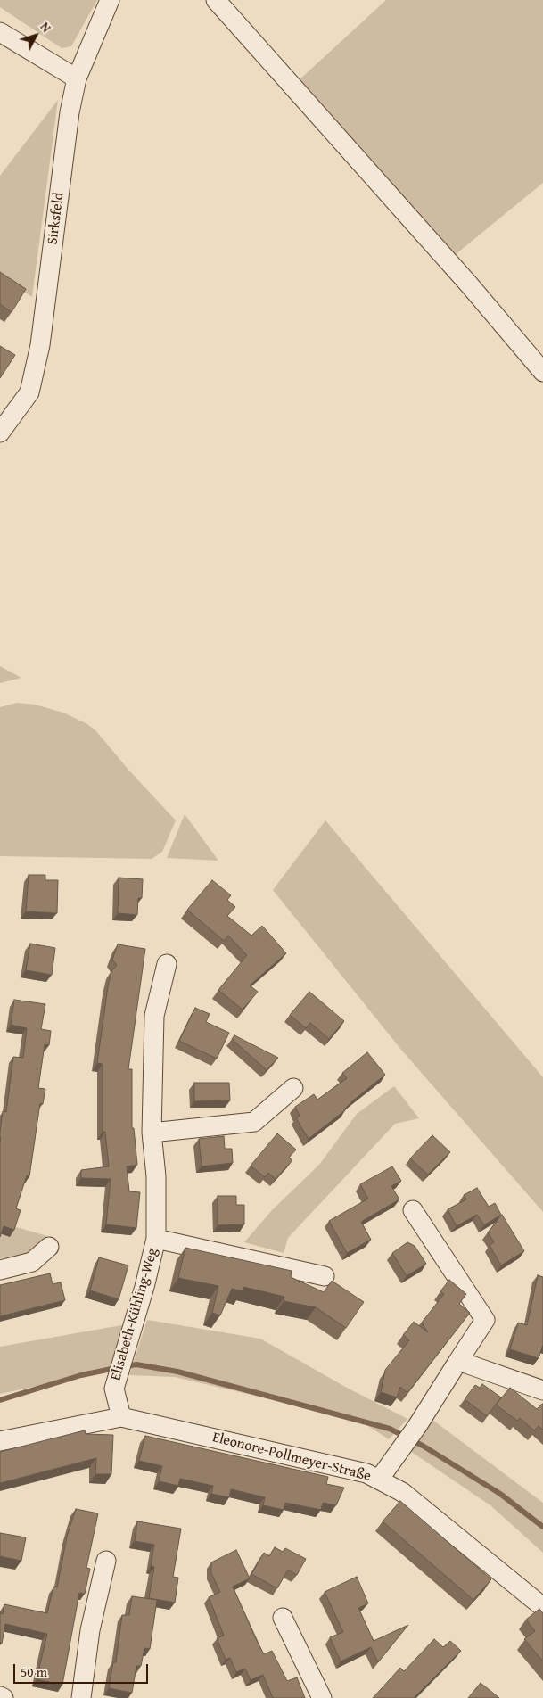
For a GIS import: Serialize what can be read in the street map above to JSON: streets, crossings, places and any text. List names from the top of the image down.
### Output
{
  "streets": {
    "street": ["Sirksfeld", "Elisabeth-Kühling-Weg", "Eleonore-Pollmeyer-Straße"]
  },
  "crossings": [
    ["Elisabeth-Kühling-Weg", "Eleonore-Pollmeyer-Straße"]
  ],
  "scale_bar": "50 m",
  "north": "top right"
}
